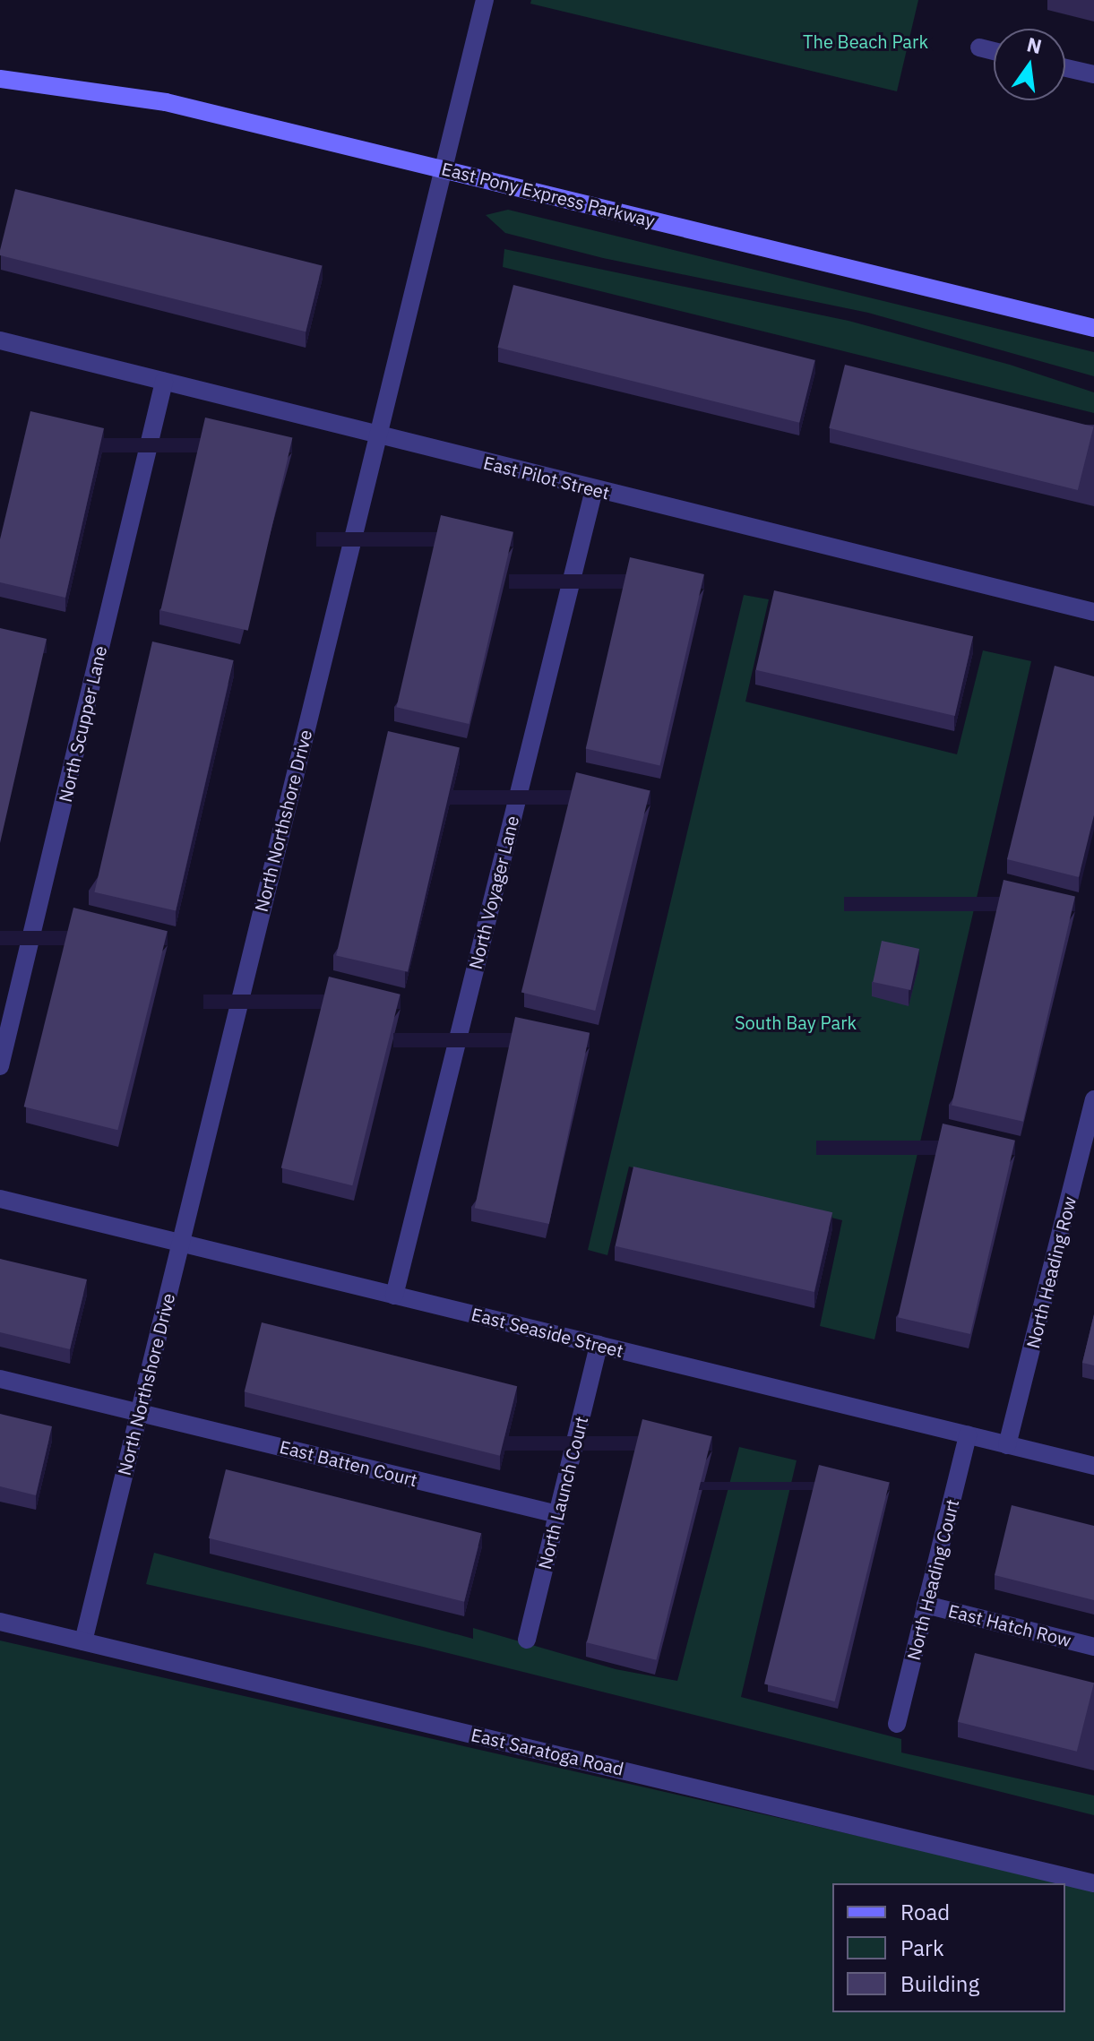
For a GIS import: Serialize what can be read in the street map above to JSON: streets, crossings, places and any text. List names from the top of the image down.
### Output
{
  "streets": {
    "main road": ["East Pony Express Parkway"],
    "street": [
      "East Pilot Street",
      "North Scupper Lane",
      "North Northshore Drive",
      "North Voyager Lane",
      "North Heading Row",
      "East Seaside Street",
      "East Batten Court",
      "North Launch Court",
      "North Heading Court",
      "East Hatch Row",
      "East Saratoga Road"
    ]
  },
  "crossings": [
    ["East Pony Express Parkway", "North Northshore Drive"],
    ["East Pilot Street", "North Scupper Lane"],
    ["East Pilot Street", "North Northshore Drive"],
    ["East Pilot Street", "North Voyager Lane"],
    ["North Northshore Drive", "East Seaside Street"],
    ["North Northshore Drive", "East Batten Court"],
    ["North Northshore Drive", "East Saratoga Road"],
    ["North Voyager Lane", "East Seaside Street"],
    ["North Heading Row", "East Seaside Street"],
    ["East Seaside Street", "North Launch Court"],
    ["East Seaside Street", "North Heading Court"],
    ["East Batten Court", "North Launch Court"],
    ["North Heading Court", "East Hatch Row"]
  ],
  "parks": ["The Beach Park", "South Bay Park"],
  "legend": ["Road", "Park", "Building"],
  "north": "top"
}
